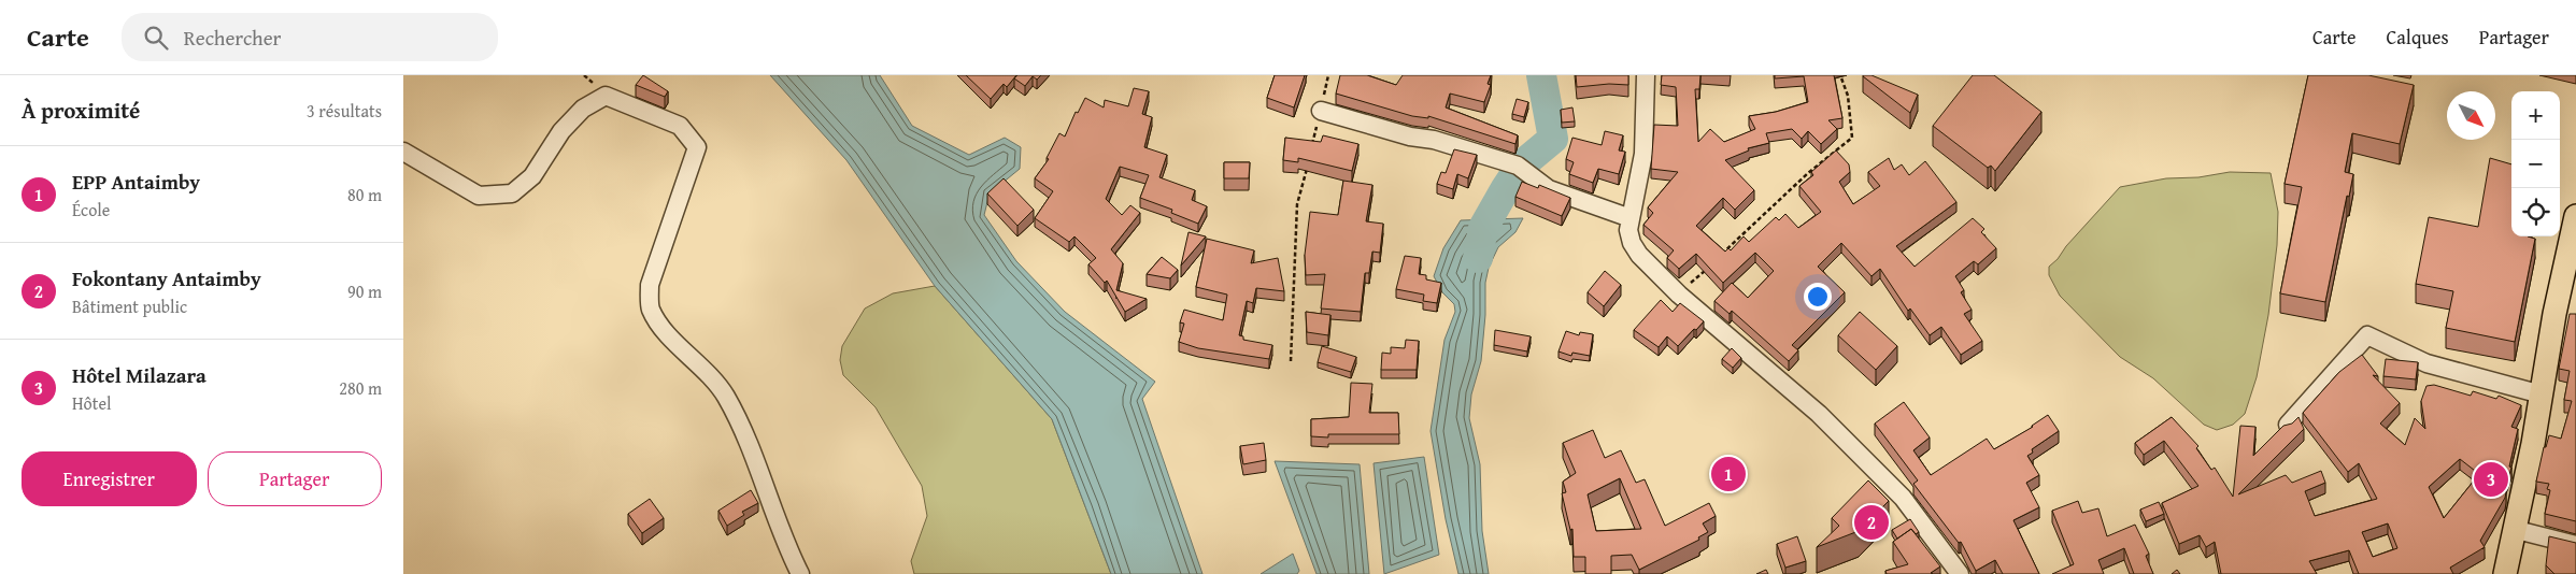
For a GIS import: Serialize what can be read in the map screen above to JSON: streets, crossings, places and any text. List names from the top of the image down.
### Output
{
  "north": "bottom right",
  "page": {
    "header": "Carte",
    "search": "Rechercher",
    "nav": ["Carte", "Calques", "Partager"],
    "heading": ["À proximité", "3 résultats"],
    "map_buttons": ["+", "−"],
    "list": [
      {
        "mark": "1",
        "name": "EPP Antaimby",
        "note": "École",
        "value": "80 m"
      },
      {
        "mark": "2",
        "name": "Fokontany Antaimby",
        "note": "Bâtiment public",
        "value": "90 m"
      },
      {
        "mark": "3",
        "name": "Hôtel Milazara",
        "note": "Hôtel",
        "value": "280 m"
      }
    ],
    "buttons": ["Enregistrer", "Partager"],
    "pins": ["1", "3", "2"]
  }
}
